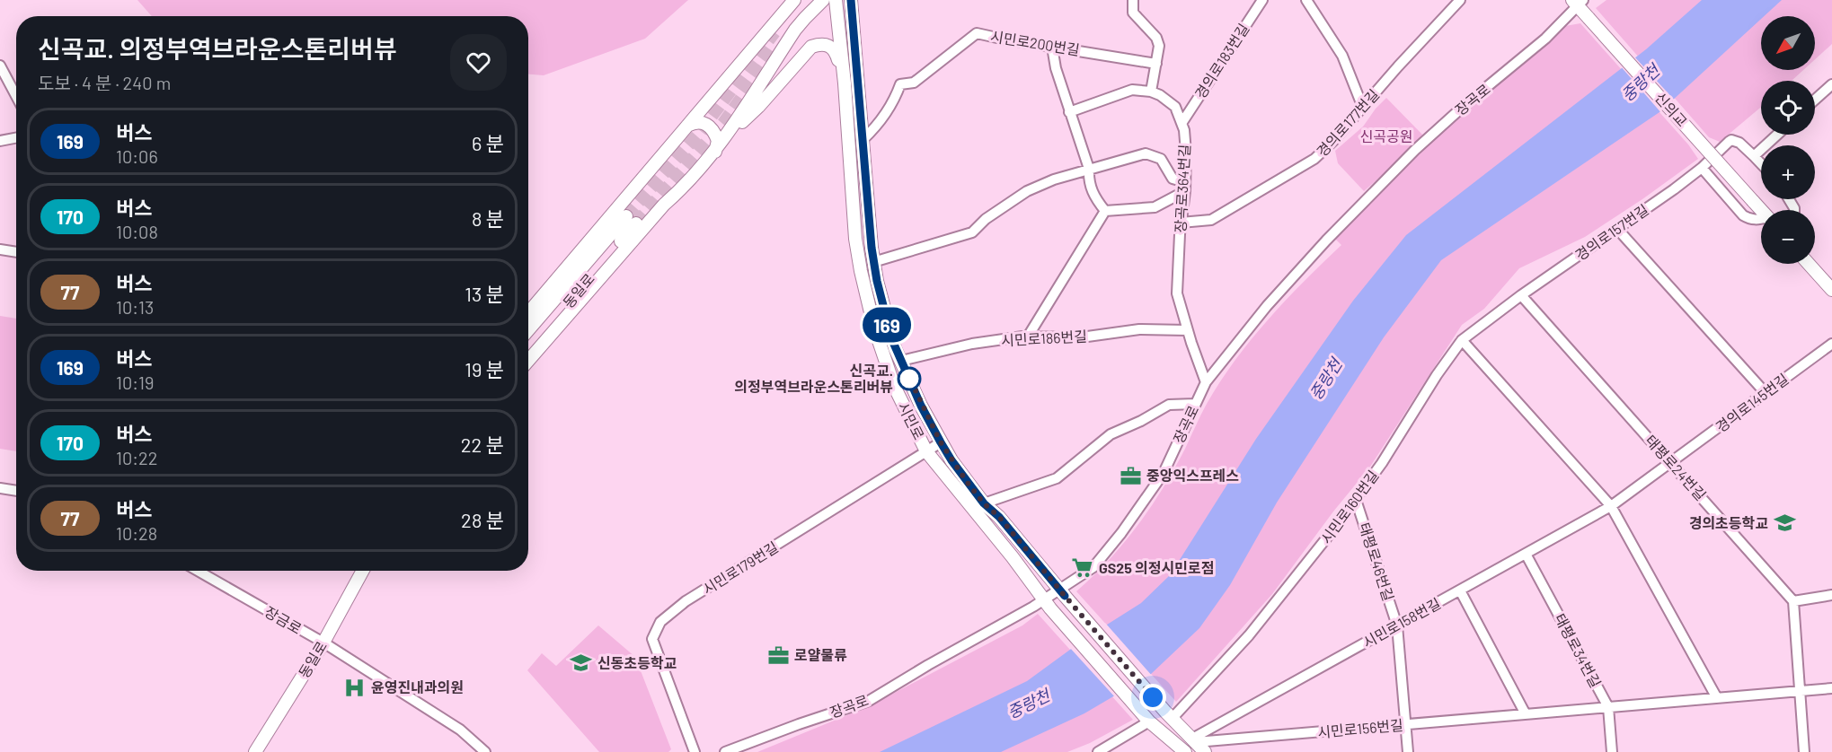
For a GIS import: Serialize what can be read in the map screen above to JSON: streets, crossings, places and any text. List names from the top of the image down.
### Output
{
  "streets": {
    "street": [
      "시민로200번길",
      "경의로183번길",
      "장곡로",
      "신의교",
      "경의로177번길",
      "장곡로364번길",
      "경의로157번길",
      "동일로",
      "시민로186번길",
      "경의로145번길",
      "시민로",
      "태평로24번길",
      "시민로160번길",
      "태평로46번길",
      "시민로179번길",
      "장금로",
      "시민로158번길",
      "태평로34번길",
      "시민로156번길"
    ]
  },
  "crossings": [
    ["시민로200번길", "시민로"],
    ["경의로183번길", "장곡로364번길"],
    ["장곡로", "신의교"],
    ["장곡로", "장곡로364번길"],
    ["장곡로", "시민로"],
    ["경의로177번길", "장곡로364번길"],
    ["장곡로364번길", "시민로186번길"],
    ["경의로157번길", "태평로24번길"],
    ["경의로157번길", "시민로160번길"],
    ["동일로", "장금로"],
    ["시민로186번길", "시민로"],
    ["경의로145번길", "태평로24번길"],
    ["경의로145번길", "시민로158번길"],
    ["시민로", "시민로160번길"],
    ["시민로", "시민로179번길"],
    ["태평로24번길", "시민로160번길"],
    ["태평로24번길", "시민로158번길"],
    ["시민로160번길", "태평로46번길"],
    ["태평로46번길", "시민로158번길"],
    ["태평로46번길", "시민로156번길"],
    ["시민로158번길", "태평로34번길"],
    ["시민로158번길", "시민로156번길"],
    ["태평로34번길", "시민로156번길"]
  ],
  "water": ["중랑천"],
  "parks": ["신곡공원"],
  "places": {
    "other": ["신곡교. 의정부역브라운스톤리버뷰"],
    "office": ["중앙익스프레스", "로얄물류"],
    "school or university": ["경의초등학교", "신동초등학교"],
    "supermarket": ["GS25 의정시민로점"],
    "hospital": ["윤영진내과의원"]
  },
  "lines": ["bus line 169"],
  "north": "bottom left",
  "page": {
    "on_map": "169",
    "map_buttons": ["+", "−"],
    "heading": ["신곡교. 의정부역브라운스톤리버뷰", "도보 · 4 분 · 240 m"],
    "list": [
      {
        "mark": "169",
        "name": "버스",
        "note": "10:06",
        "value": "6 분"
      },
      {
        "mark": "170",
        "name": "버스",
        "note": "10:08",
        "value": "8 분"
      },
      {
        "mark": "77",
        "name": "버스",
        "note": "10:13",
        "value": "13 분"
      },
      {
        "mark": "169",
        "name": "버스",
        "note": "10:19",
        "value": "19 분"
      },
      {
        "mark": "170",
        "name": "버스",
        "note": "10:22",
        "value": "22 분"
      },
      {
        "mark": "77",
        "name": "버스",
        "note": "10:28",
        "value": "28 분"
      }
    ]
  }
}
